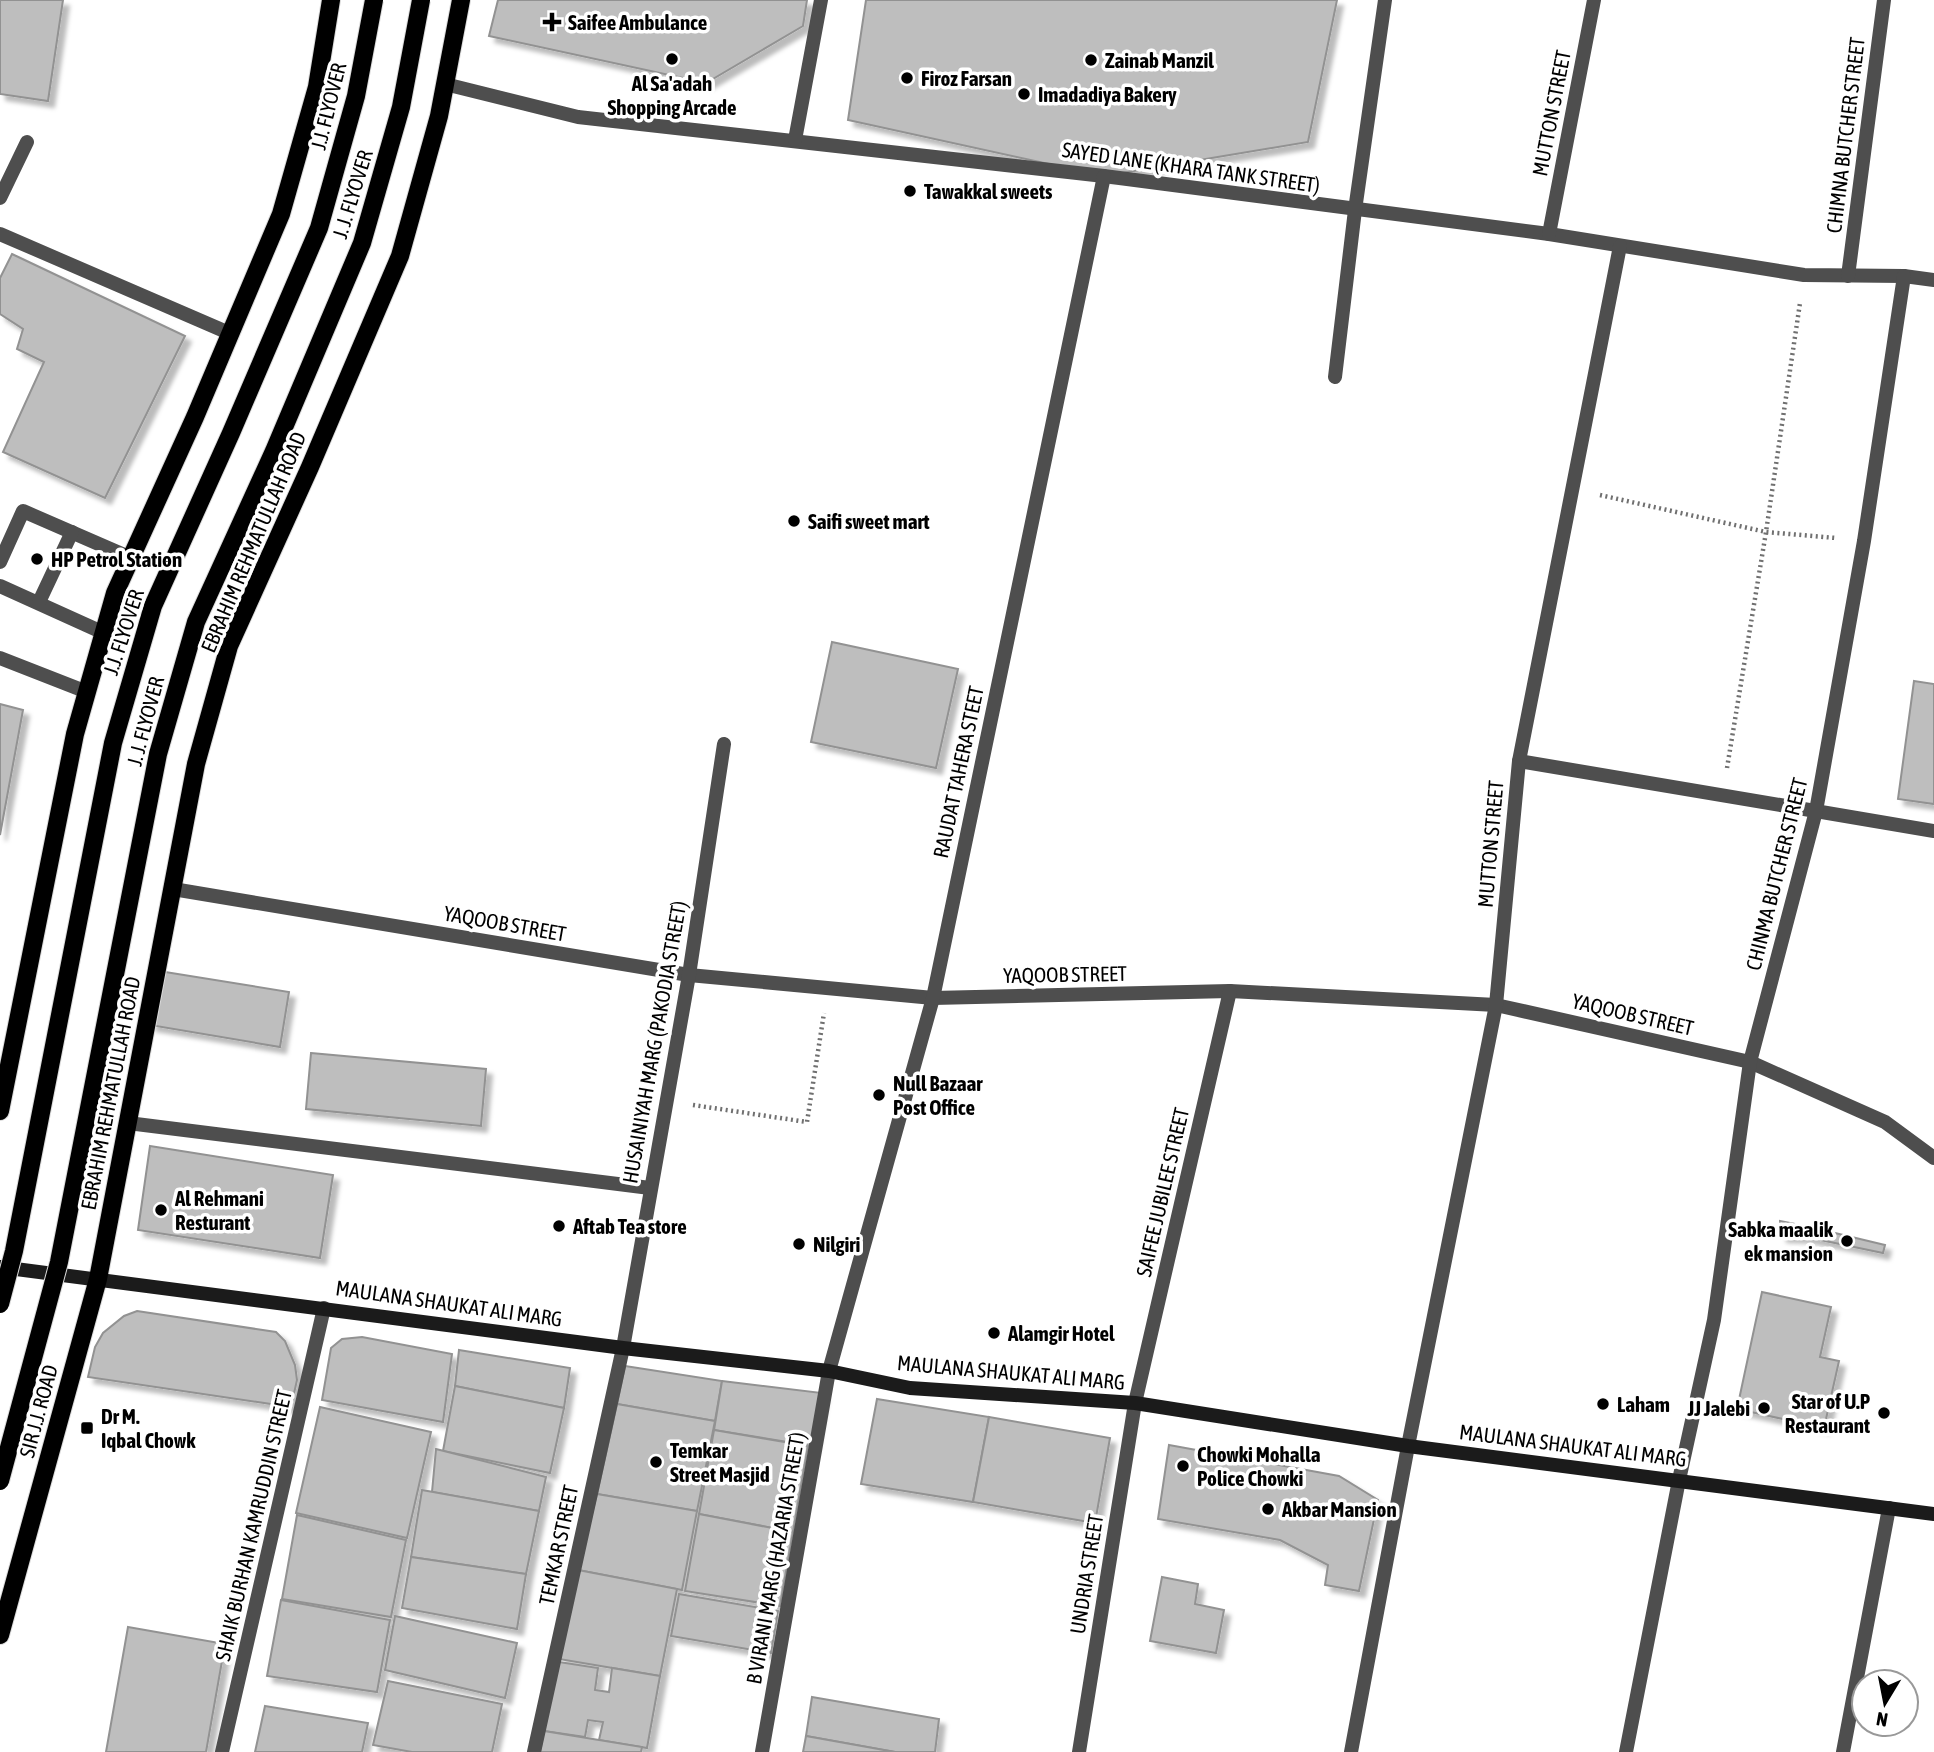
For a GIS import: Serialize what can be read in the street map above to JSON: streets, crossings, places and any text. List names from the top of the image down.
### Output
{
  "streets": {
    "main road": [
      "J.J. FLYOVER",
      "J. J. FLYOVER",
      "EBRAHIM REHMATULLAH ROAD",
      "MAULANA SHAUKAT ALI MARG",
      "SIR J.J. ROAD"
    ],
    "street": [
      "MUTTON STREET",
      "CHIMNA BUTCHER STREET",
      "SAYED LANE (KHARA TANK STREET)",
      "RAUDAT TAHERA STEET",
      "CHINMA BUTCHER STREET",
      "YAQOOB STREET",
      "HUSAINIYAH MARG (PAKODIA STREET)",
      "SAIFEE JUBILEE STREET",
      "SHAIK BURHAN KAMRUDDIN STREET",
      "TEMKAR STREET",
      "B VIRANI MARG (HAZARIA STREET)",
      "UNDRIA STREET"
    ]
  },
  "crossings": [
    ["MUTTON STREET", "SAYED LANE (KHARA TANK STREET)"],
    ["MUTTON STREET", "YAQOOB STREET"],
    ["MUTTON STREET", "MAULANA SHAUKAT ALI MARG"],
    ["CHIMNA BUTCHER STREET", "SAYED LANE (KHARA TANK STREET)"],
    ["SAYED LANE (KHARA TANK STREET)", "EBRAHIM REHMATULLAH ROAD"],
    ["SAYED LANE (KHARA TANK STREET)", "RAUDAT TAHERA STEET"],
    ["SAYED LANE (KHARA TANK STREET)", "CHINMA BUTCHER STREET"],
    ["EBRAHIM REHMATULLAH ROAD", "YAQOOB STREET"],
    ["EBRAHIM REHMATULLAH ROAD", "MAULANA SHAUKAT ALI MARG"],
    ["EBRAHIM REHMATULLAH ROAD", "SIR J.J. ROAD"],
    ["RAUDAT TAHERA STEET", "YAQOOB STREET"],
    ["RAUDAT TAHERA STEET", "MAULANA SHAUKAT ALI MARG"],
    ["RAUDAT TAHERA STEET", "B VIRANI MARG (HAZARIA STREET)"],
    ["CHINMA BUTCHER STREET", "YAQOOB STREET"],
    ["CHINMA BUTCHER STREET", "MAULANA SHAUKAT ALI MARG"],
    ["YAQOOB STREET", "HUSAINIYAH MARG (PAKODIA STREET)"],
    ["YAQOOB STREET", "SAIFEE JUBILEE STREET"],
    ["HUSAINIYAH MARG (PAKODIA STREET)", "MAULANA SHAUKAT ALI MARG"],
    ["HUSAINIYAH MARG (PAKODIA STREET)", "TEMKAR STREET"],
    ["SAIFEE JUBILEE STREET", "MAULANA SHAUKAT ALI MARG"],
    ["SAIFEE JUBILEE STREET", "UNDRIA STREET"],
    ["MAULANA SHAUKAT ALI MARG", "SIR J.J. ROAD"],
    ["MAULANA SHAUKAT ALI MARG", "SHAIK BURHAN KAMRUDDIN STREET"],
    ["MAULANA SHAUKAT ALI MARG", "TEMKAR STREET"],
    ["MAULANA SHAUKAT ALI MARG", "B VIRANI MARG (HAZARIA STREET)"],
    ["MAULANA SHAUKAT ALI MARG", "UNDRIA STREET"]
  ],
  "places": {
    "health": ["Saifee Ambulance"],
    "other": [
      "Al Sa'adah Shopping Arcade",
      "Zainab Manzil",
      "Firoz Farsan",
      "Imadadiya Bakery",
      "Tawakkal sweets",
      "Saifi sweet mart",
      "HP Petrol Station",
      "Null Bazaar Post Office",
      "Al Rehmani Resturant",
      "Aftab Tea store",
      "Sabka maalik ek mansion",
      "Nilgiri",
      "Alamgir Hotel",
      "Laham",
      "JJ Jalebi",
      "Star of U.P Restaurant",
      "Temkar Street Masjid",
      "Chowki Mohalla Police Chowki",
      "Akbar Mansion"
    ],
    "transit": ["Dr M. Iqbal Chowk"]
  },
  "north": "bottom"
}
